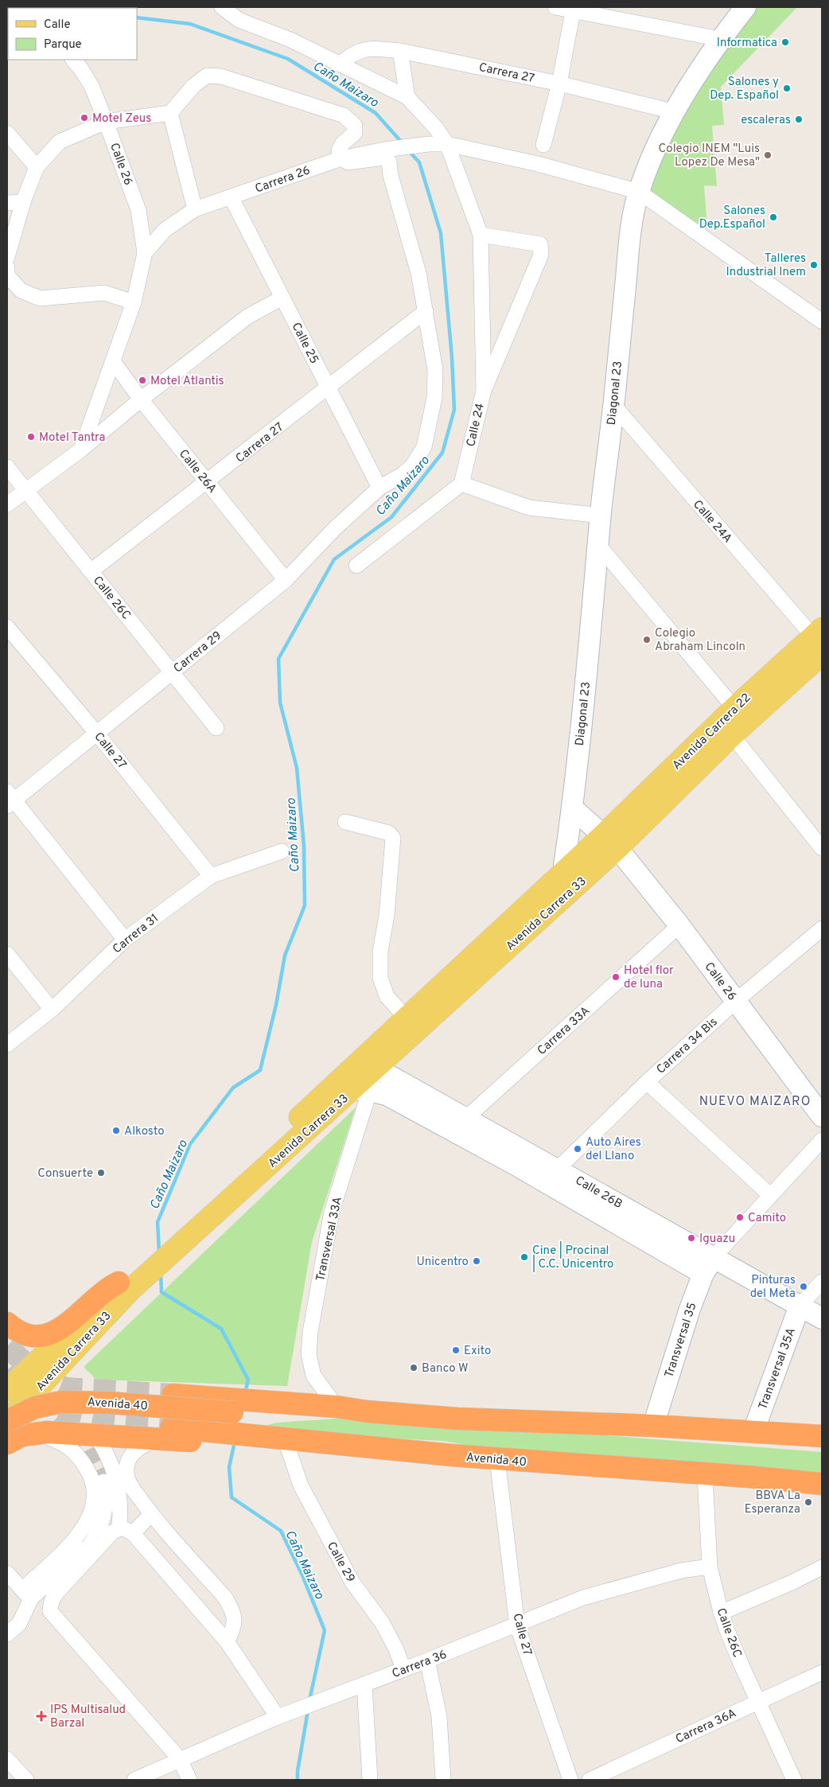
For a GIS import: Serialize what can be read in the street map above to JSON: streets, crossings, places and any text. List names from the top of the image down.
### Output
{
  "streets": {
    "highway": ["Avenida 40"],
    "main road": ["Avenida Carrera 22", "Avenida Carrera 33"],
    "street": [
      "Carrera 27",
      "Calle 26",
      "Carrera 26",
      "Calle 25",
      "Diagonal 23",
      "Calle 24",
      "Calle 26A",
      "Calle 24A",
      "Calle 26C",
      "Carrera 29",
      "Calle 27",
      "Carrera 31",
      "Carrera 33A",
      "Carrera 34 Bis",
      "Calle 26B",
      "Transversal 33A",
      "Transversal 35",
      "Transversal 35A",
      "Calle 29",
      "Carrera 36",
      "Carrera 36A"
    ]
  },
  "crossings": [
    ["Carrera 27", "Calle 25"],
    ["Carrera 27", "Diagonal 23"],
    ["Carrera 27", "Calle 26A"],
    ["Carrera 27", "Calle 26C"],
    ["Calle 26", "Carrera 26"],
    ["Calle 26", "Avenida Carrera 22"],
    ["Calle 26", "Avenida Carrera 33"],
    ["Calle 26", "Carrera 33A"],
    ["Calle 26", "Carrera 34 Bis"],
    ["Carrera 26", "Calle 25"],
    ["Carrera 26", "Diagonal 23"],
    ["Carrera 26", "Calle 26A"],
    ["Calle 25", "Carrera 29"],
    ["Diagonal 23", "Calle 24A"],
    ["Diagonal 23", "Avenida Carrera 33"],
    ["Calle 26A", "Carrera 29"],
    ["Calle 24A", "Avenida Carrera 22"],
    ["Calle 26C", "Carrera 29"],
    ["Calle 26C", "Avenida 40"],
    ["Calle 26C", "Carrera 36"],
    ["Calle 26C", "Carrera 36A"],
    ["Carrera 29", "Calle 27"],
    ["Avenida Carrera 22", "Avenida Carrera 33"],
    ["Calle 27", "Carrera 31"],
    ["Calle 27", "Avenida 40"],
    ["Calle 27", "Carrera 36"],
    ["Avenida Carrera 33", "Calle 26B"],
    ["Avenida Carrera 33", "Transversal 33A"],
    ["Avenida Carrera 33", "Avenida 40"],
    ["Carrera 33A", "Calle 26B"],
    ["Carrera 34 Bis", "Calle 26B"],
    ["Calle 26B", "Transversal 33A"],
    ["Calle 26B", "Transversal 35"],
    ["Calle 26B", "Transversal 35A"],
    ["Transversal 33A", "Avenida 40"],
    ["Transversal 35", "Avenida 40"],
    ["Transversal 35A", "Avenida 40"],
    ["Calle 29", "Carrera 36"]
  ],
  "districts": ["NUEVO MAIZARO"],
  "water": ["Caño Maizaro"],
  "places": {
    "other": [
      "Informatica",
      "Salones y Dep. Español",
      "Motel Zeus",
      "escaleras",
      "Colegio INEM \"Luis Lopez De Mesa\"",
      "Salones Dep.Español",
      "Talleres Industrial Inem",
      "Motel Atlantis",
      "Motel Tantra",
      "Colegio Abraham Lincoln",
      "Hotel flor de luna",
      "Alkosto",
      "Auto Aires del Llano",
      "Consuerte",
      "Camito",
      "Iguazu",
      "Cine | Procinal | C.C. Unicentro",
      "Unicentro",
      "Pinturas del Meta",
      "Exito",
      "Banco W",
      "BBVA La Esperanza"
    ],
    "health": ["IPS Multisalud Barzal"]
  },
  "legend": ["Calle", "Parque"]
}
